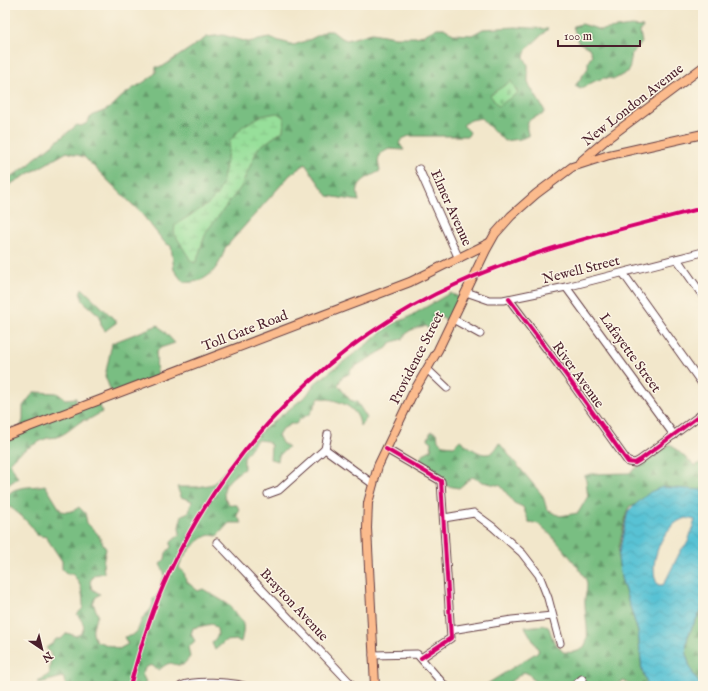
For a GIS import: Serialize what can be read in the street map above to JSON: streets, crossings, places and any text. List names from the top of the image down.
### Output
{
  "streets": {
    "main road": ["New London Avenue", "Toll Gate Road", "Providence Street"],
    "street": [
      "Elmer Avenue",
      "Newell Street",
      "Lafayette Street",
      "River Avenue",
      "Brayton Avenue"
    ]
  },
  "crossings": [
    ["New London Avenue", "Providence Street"],
    ["Elmer Avenue", "Toll Gate Road"],
    ["Newell Street", "Lafayette Street"],
    ["Newell Street", "Providence Street"],
    ["Newell Street", "River Avenue"],
    ["Toll Gate Road", "Providence Street"],
    ["Lafayette Street", "River Avenue"]
  ],
  "scale_bar": "100 m",
  "north": "bottom right"
}
